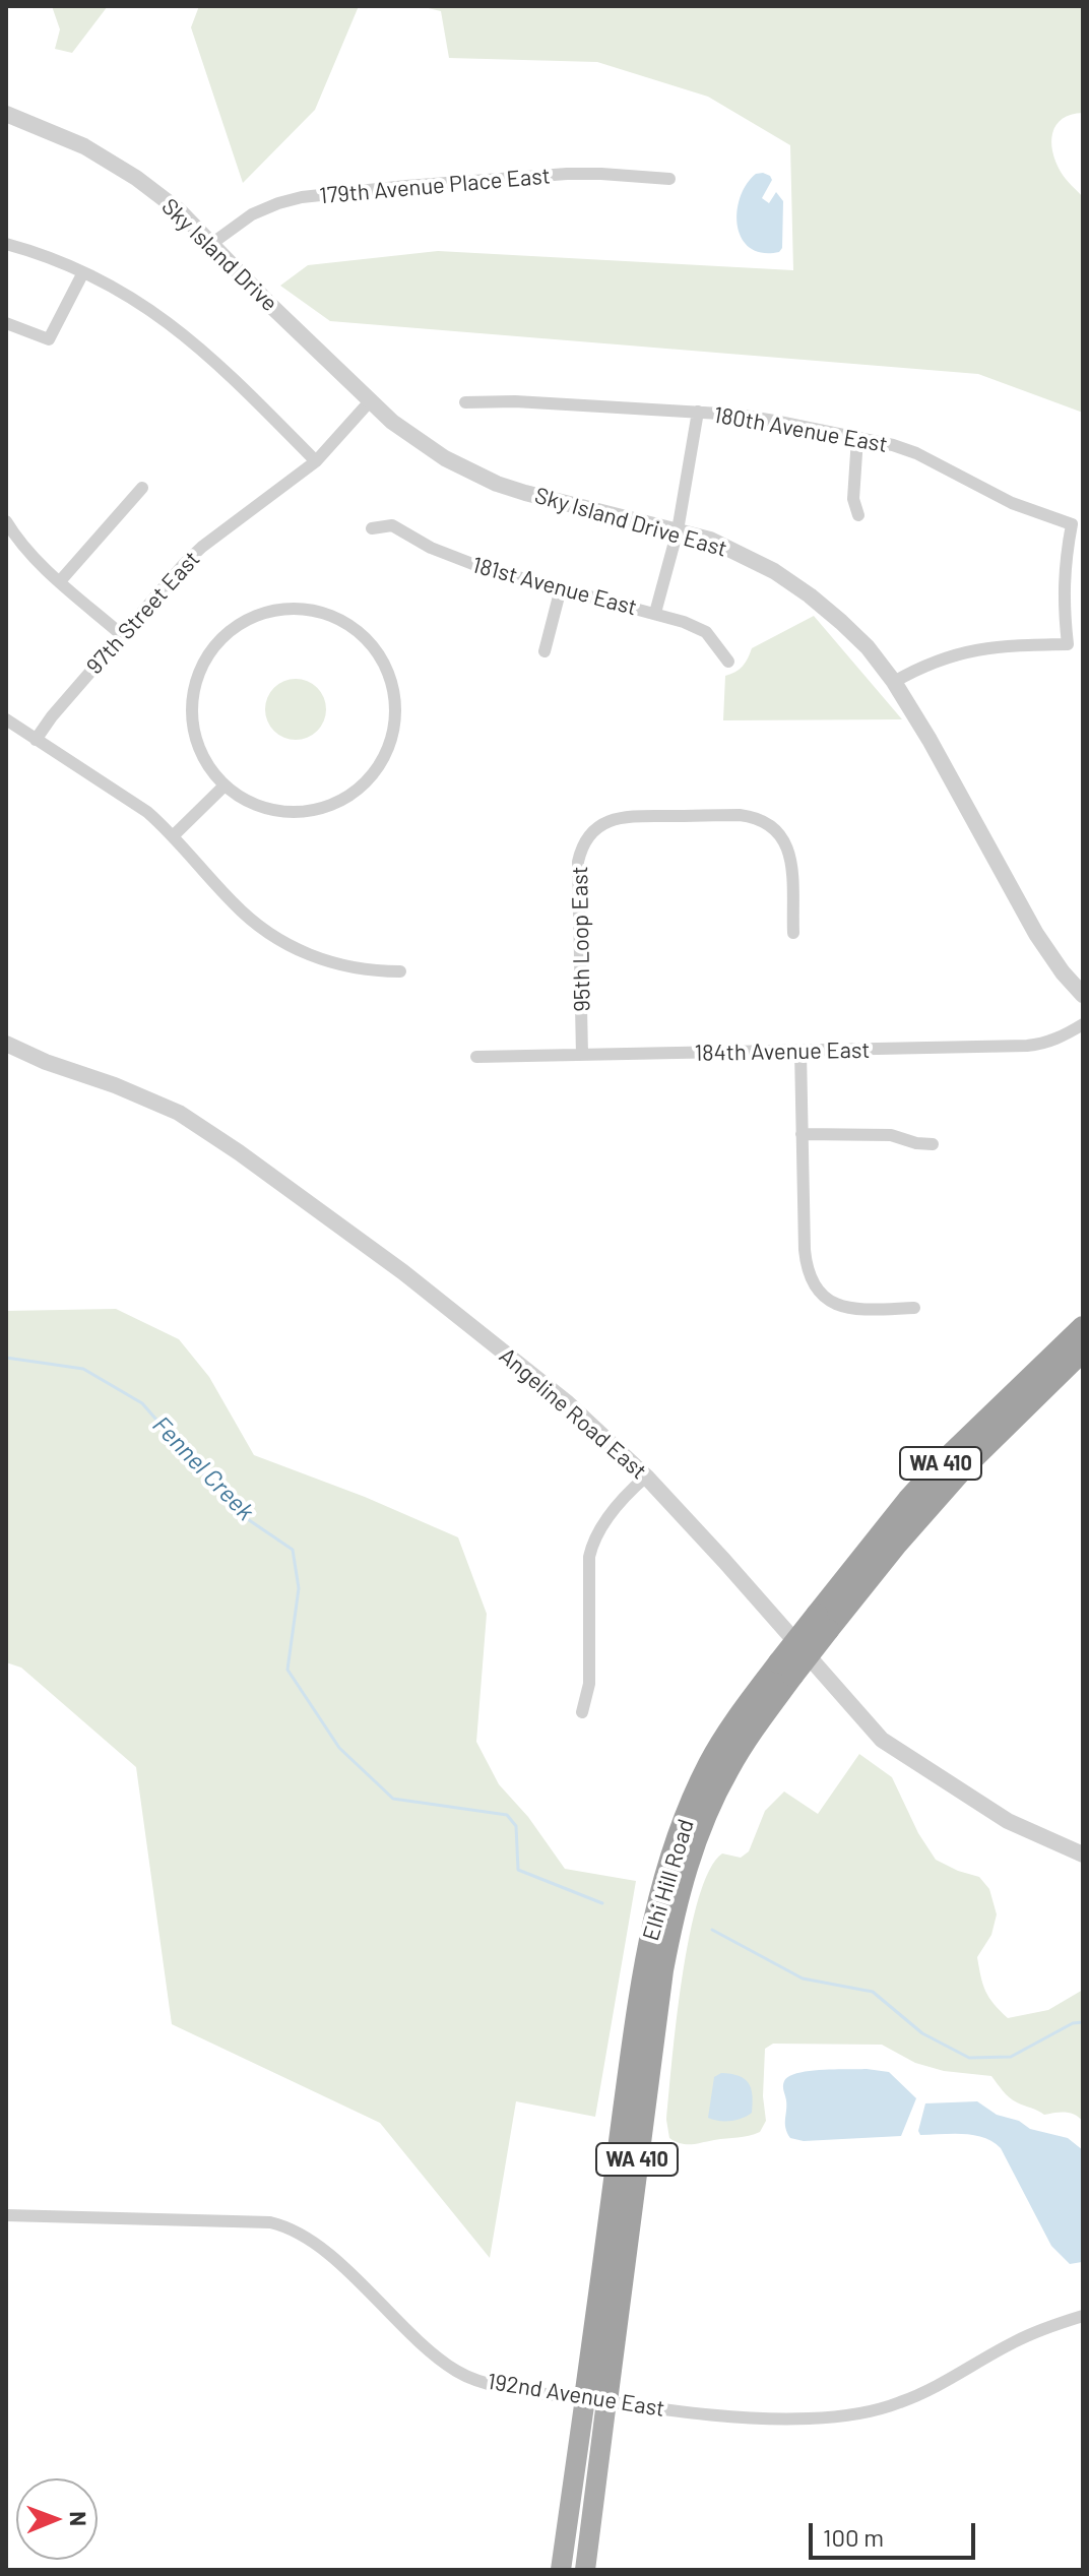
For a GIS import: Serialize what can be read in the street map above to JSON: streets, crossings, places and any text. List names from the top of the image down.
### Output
{
  "streets": {
    "highway": ["WA 410", "Elhi Hill Road"],
    "street": [
      "179th Avenue Place East",
      "Sky Island Drive",
      "180th Avenue East",
      "Sky Island Drive East",
      "181st Avenue East",
      "97th Street East",
      "95th Loop East",
      "184th Avenue East",
      "Angeline Road East",
      "192nd Avenue East"
    ]
  },
  "crossings": [
    ["179th Avenue Place East", "Sky Island Drive"],
    ["Sky Island Drive", "Sky Island Drive East"],
    ["Sky Island Drive", "97th Street East"],
    ["180th Avenue East", "Sky Island Drive East"],
    ["Sky Island Drive East", "97th Street East"],
    ["95th Loop East", "184th Avenue East"],
    ["Elhi Hill Road", "192nd Avenue East"]
  ],
  "water": ["Fennel Creek"],
  "scale_bar": "100 m",
  "north": "right"
}
